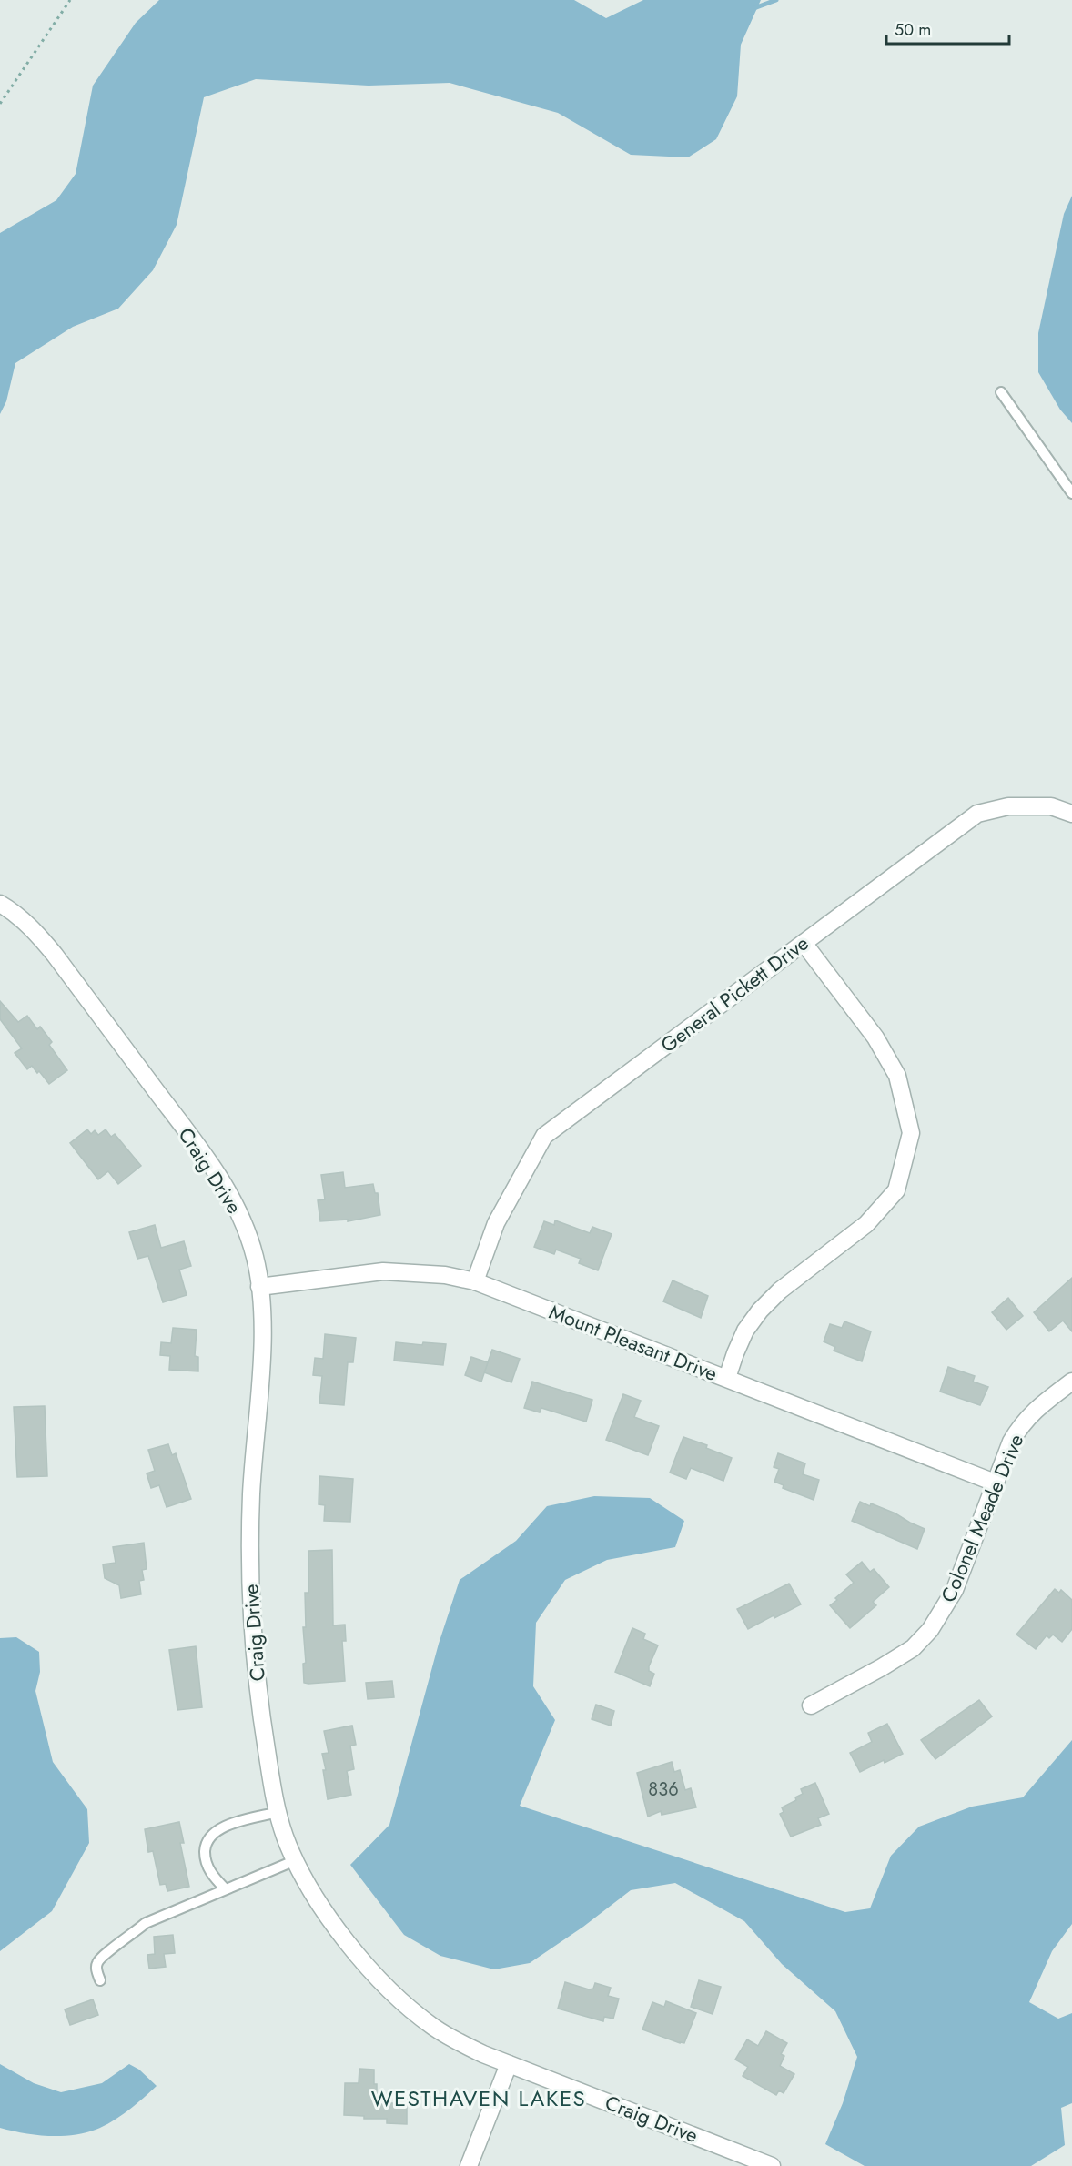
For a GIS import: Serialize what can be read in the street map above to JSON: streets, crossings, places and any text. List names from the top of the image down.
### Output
{
  "streets": {
    "street": [
      "General Pickett Drive",
      "Craig Drive",
      "Mount Pleasant Drive",
      "Colonel Meade Drive"
    ]
  },
  "crossings": [
    ["General Pickett Drive", "Mount Pleasant Drive"],
    ["Craig Drive", "Mount Pleasant Drive"],
    ["Mount Pleasant Drive", "Colonel Meade Drive"]
  ],
  "districts": ["WESTHAVEN LAKES"],
  "house_numbers": ["836"],
  "scale_bar": "50 m"
}
